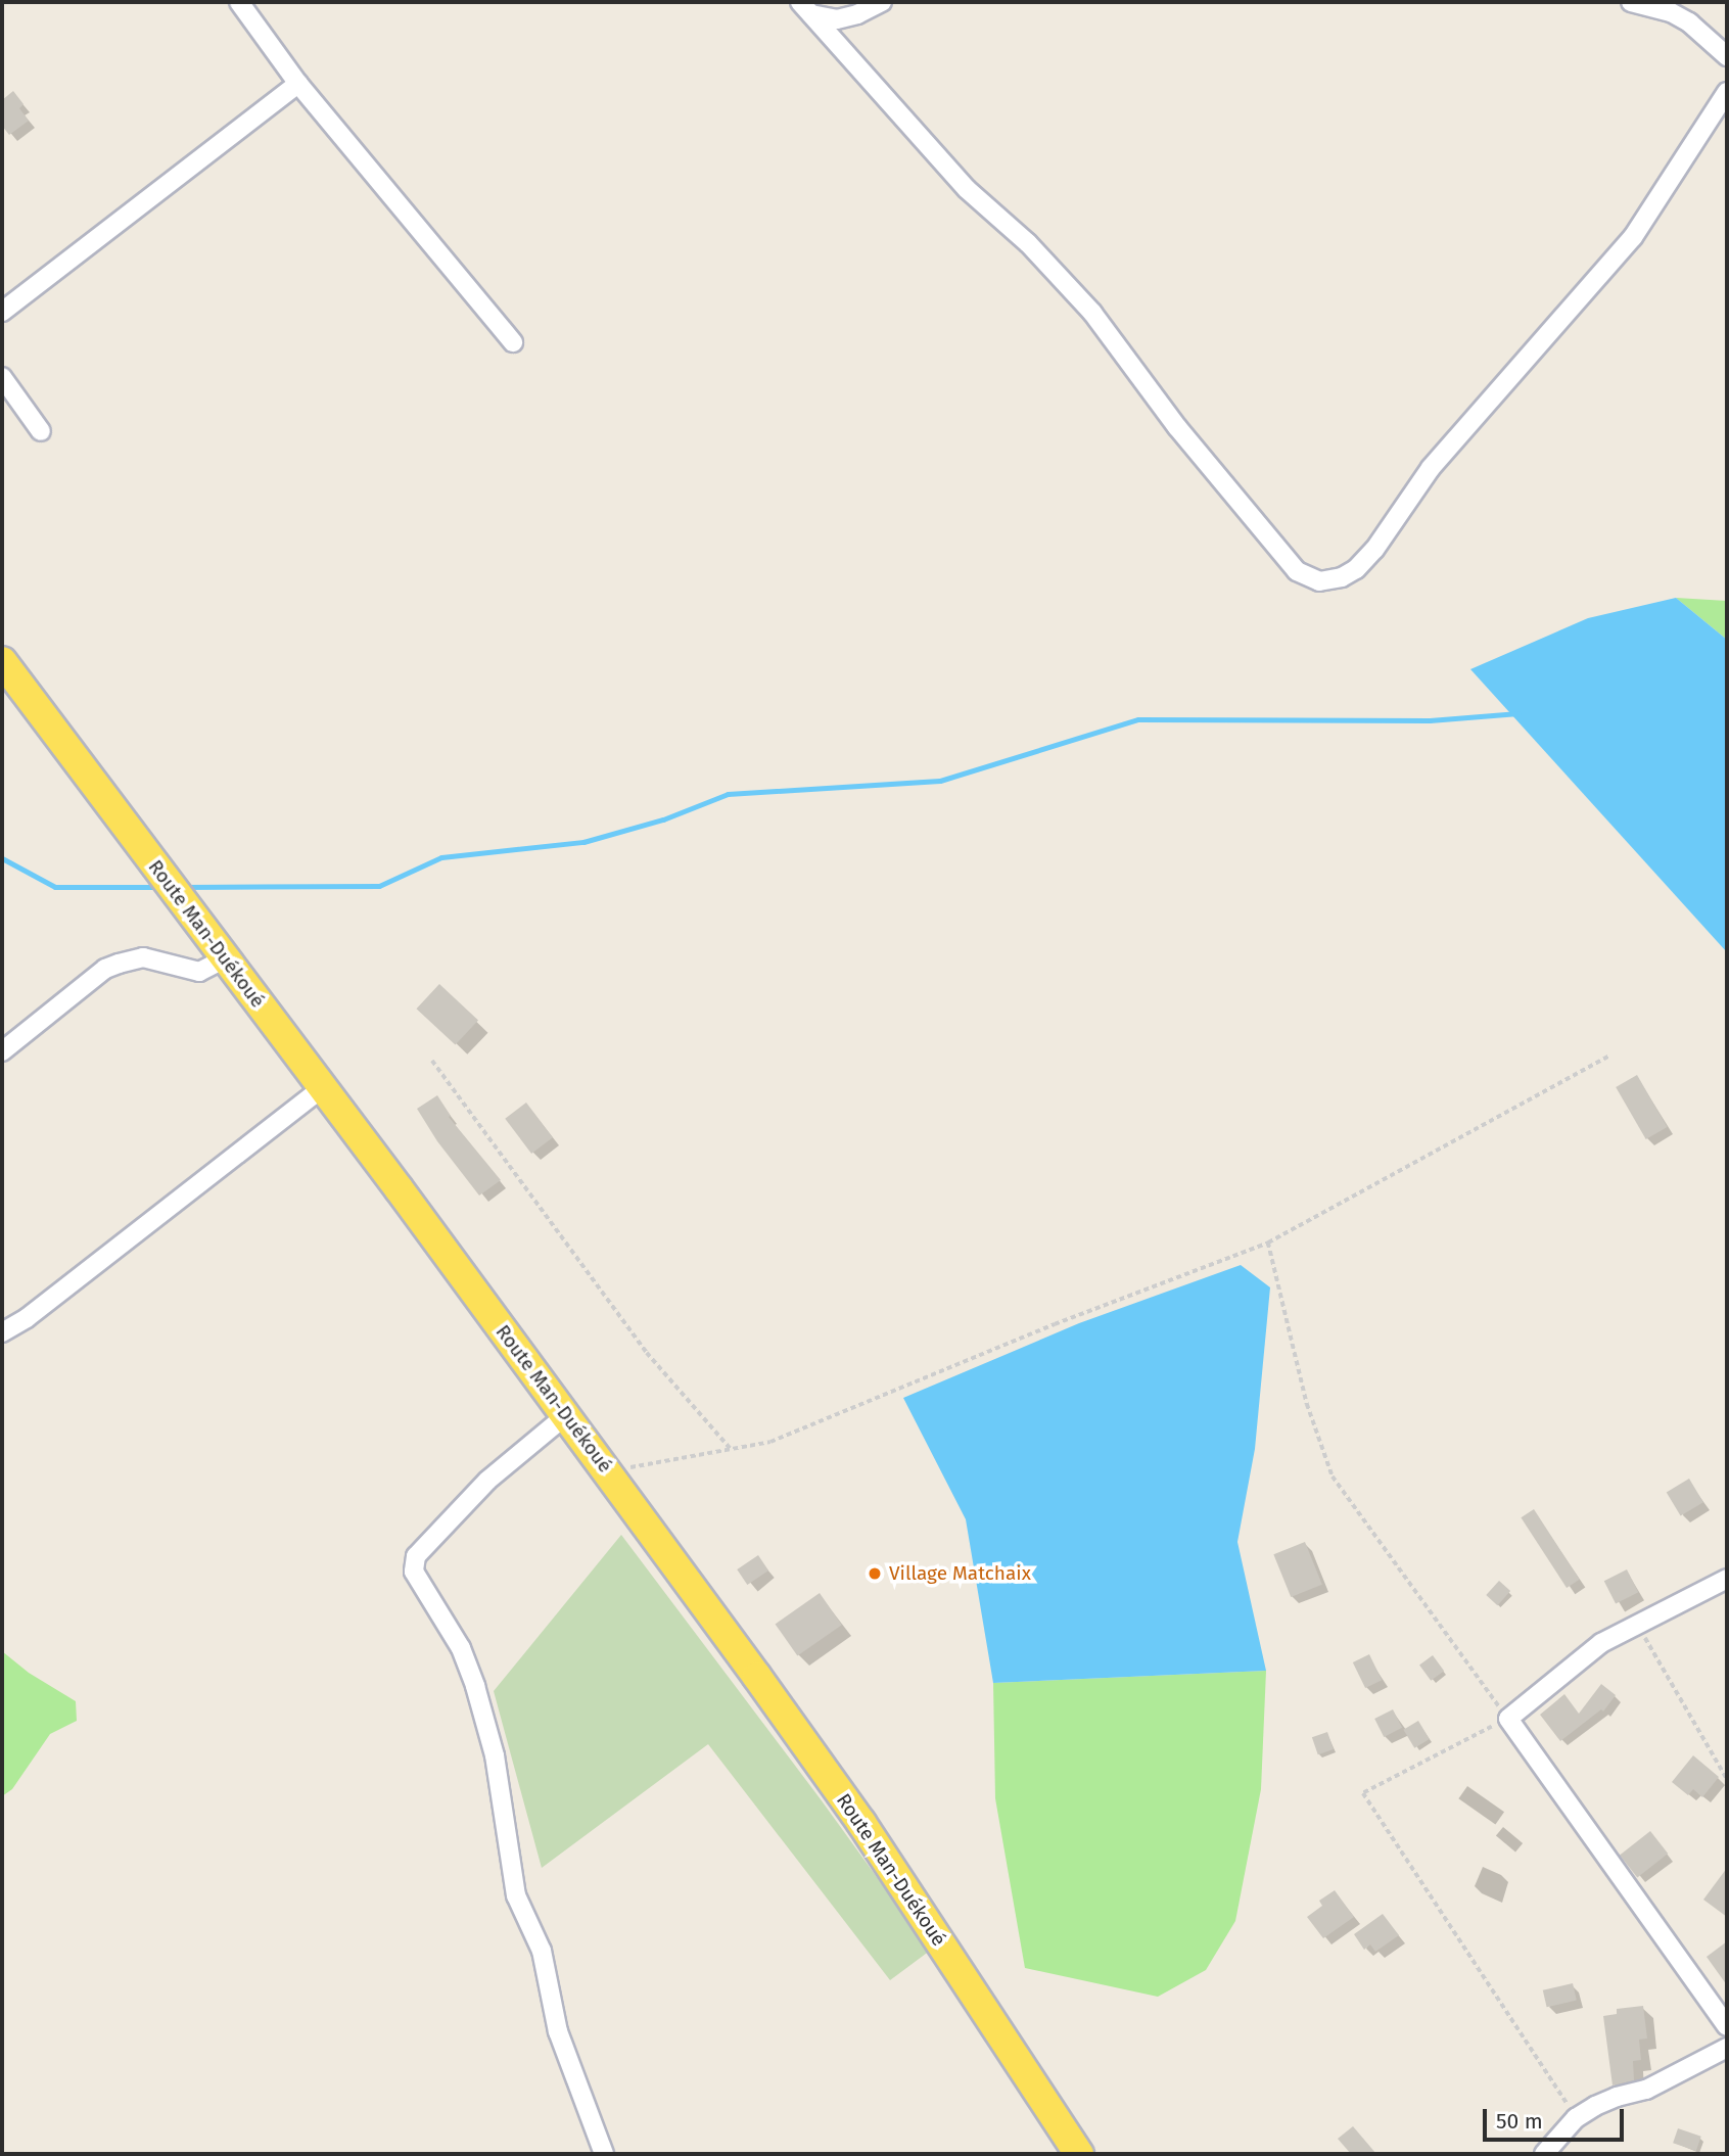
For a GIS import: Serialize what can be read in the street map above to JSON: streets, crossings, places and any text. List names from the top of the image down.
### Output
{
  "streets": {
    "main road": ["Route Man-Duékoué"]
  },
  "places": ["Village Matchaix"],
  "scale_bar": "50 m"
}
